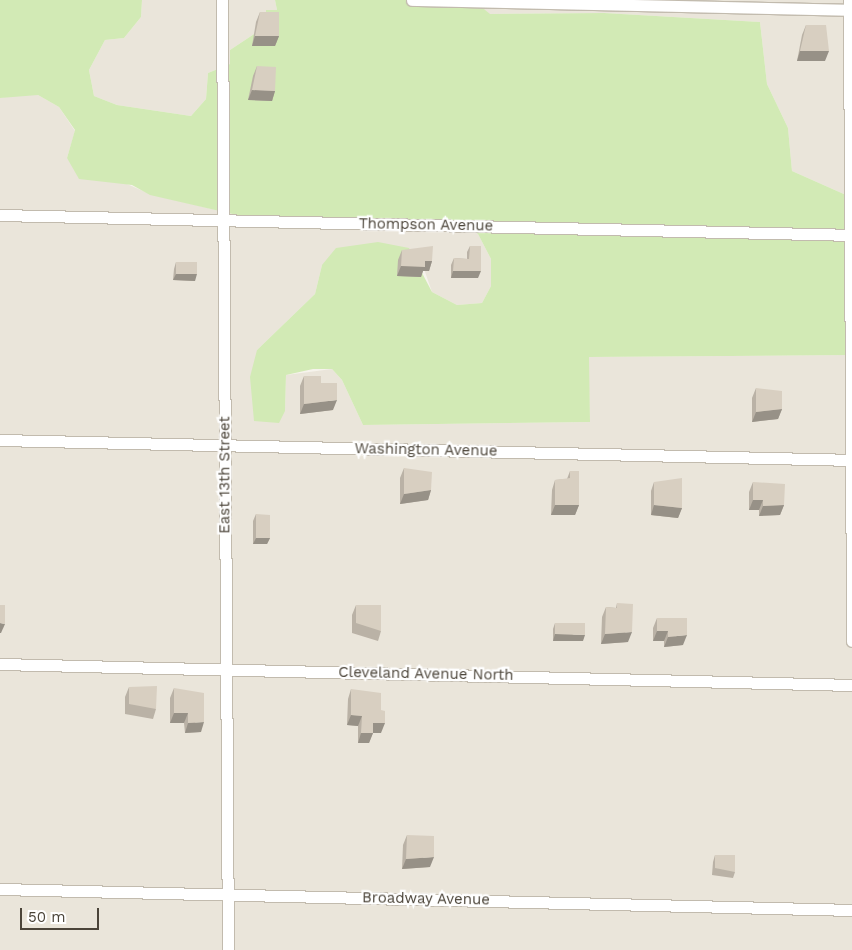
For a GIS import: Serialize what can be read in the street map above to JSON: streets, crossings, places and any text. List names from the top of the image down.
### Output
{
  "streets": {
    "street": [
      "Thompson Avenue",
      "Washington Avenue",
      "East 13th Street",
      "Cleveland Avenue North",
      "Broadway Avenue"
    ]
  },
  "crossings": [
    ["Thompson Avenue", "East 13th Street"],
    ["Washington Avenue", "East 13th Street"],
    ["East 13th Street", "Cleveland Avenue North"],
    ["East 13th Street", "Broadway Avenue"]
  ],
  "scale_bar": "50 m"
}
